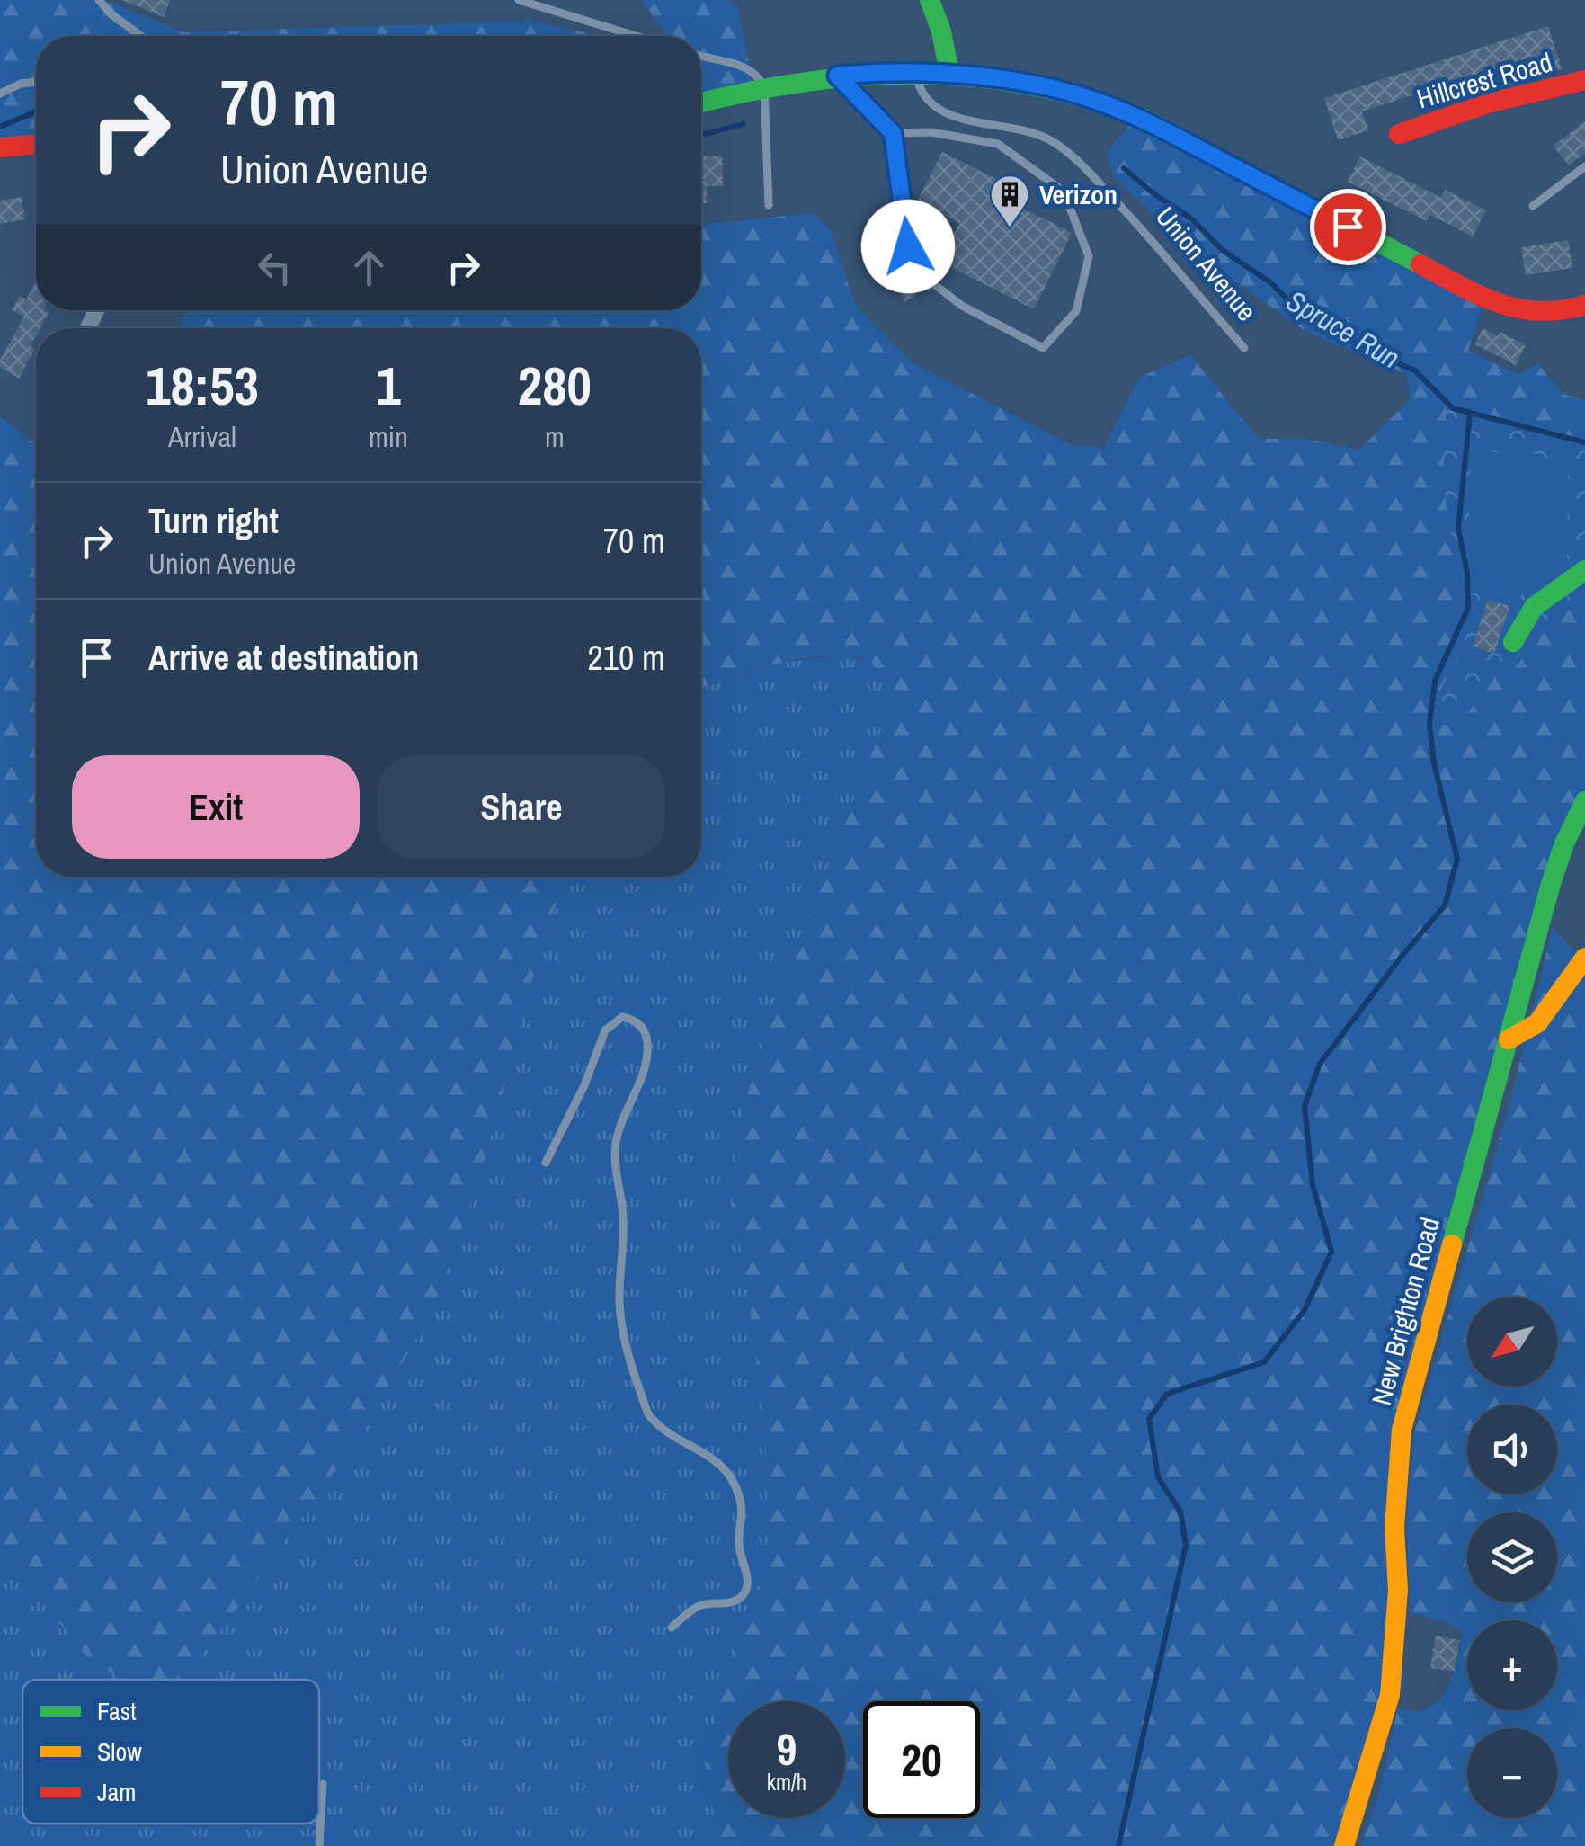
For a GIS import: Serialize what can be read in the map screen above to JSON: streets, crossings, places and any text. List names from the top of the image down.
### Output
{
  "streets": {
    "street": ["Hillcrest Road", "New Brighton Road"],
    "lane": ["Union Avenue"]
  },
  "water": ["Spruce Run"],
  "places": {
    "building": ["Verizon"]
  },
  "legend": ["Fast", "Slow", "Jam"],
  "north": "bottom left",
  "page": {
    "turn": ["70 m", "Union Avenue"],
    "eta": [
      "18:53",
      "Arrival",
      "1",
      "min",
      "280",
      "m"
    ],
    "list": [
      {
        "name": "Turn right",
        "note": "Union Avenue",
        "value": "70 m"
      },
      {
        "name": "Arrive at destination",
        "value": "210 m"
      }
    ],
    "buttons": ["Exit", "Share"],
    "map_buttons": ["+", "−"],
    "speed": "9 km/h",
    "limit": "20"
  }
}
